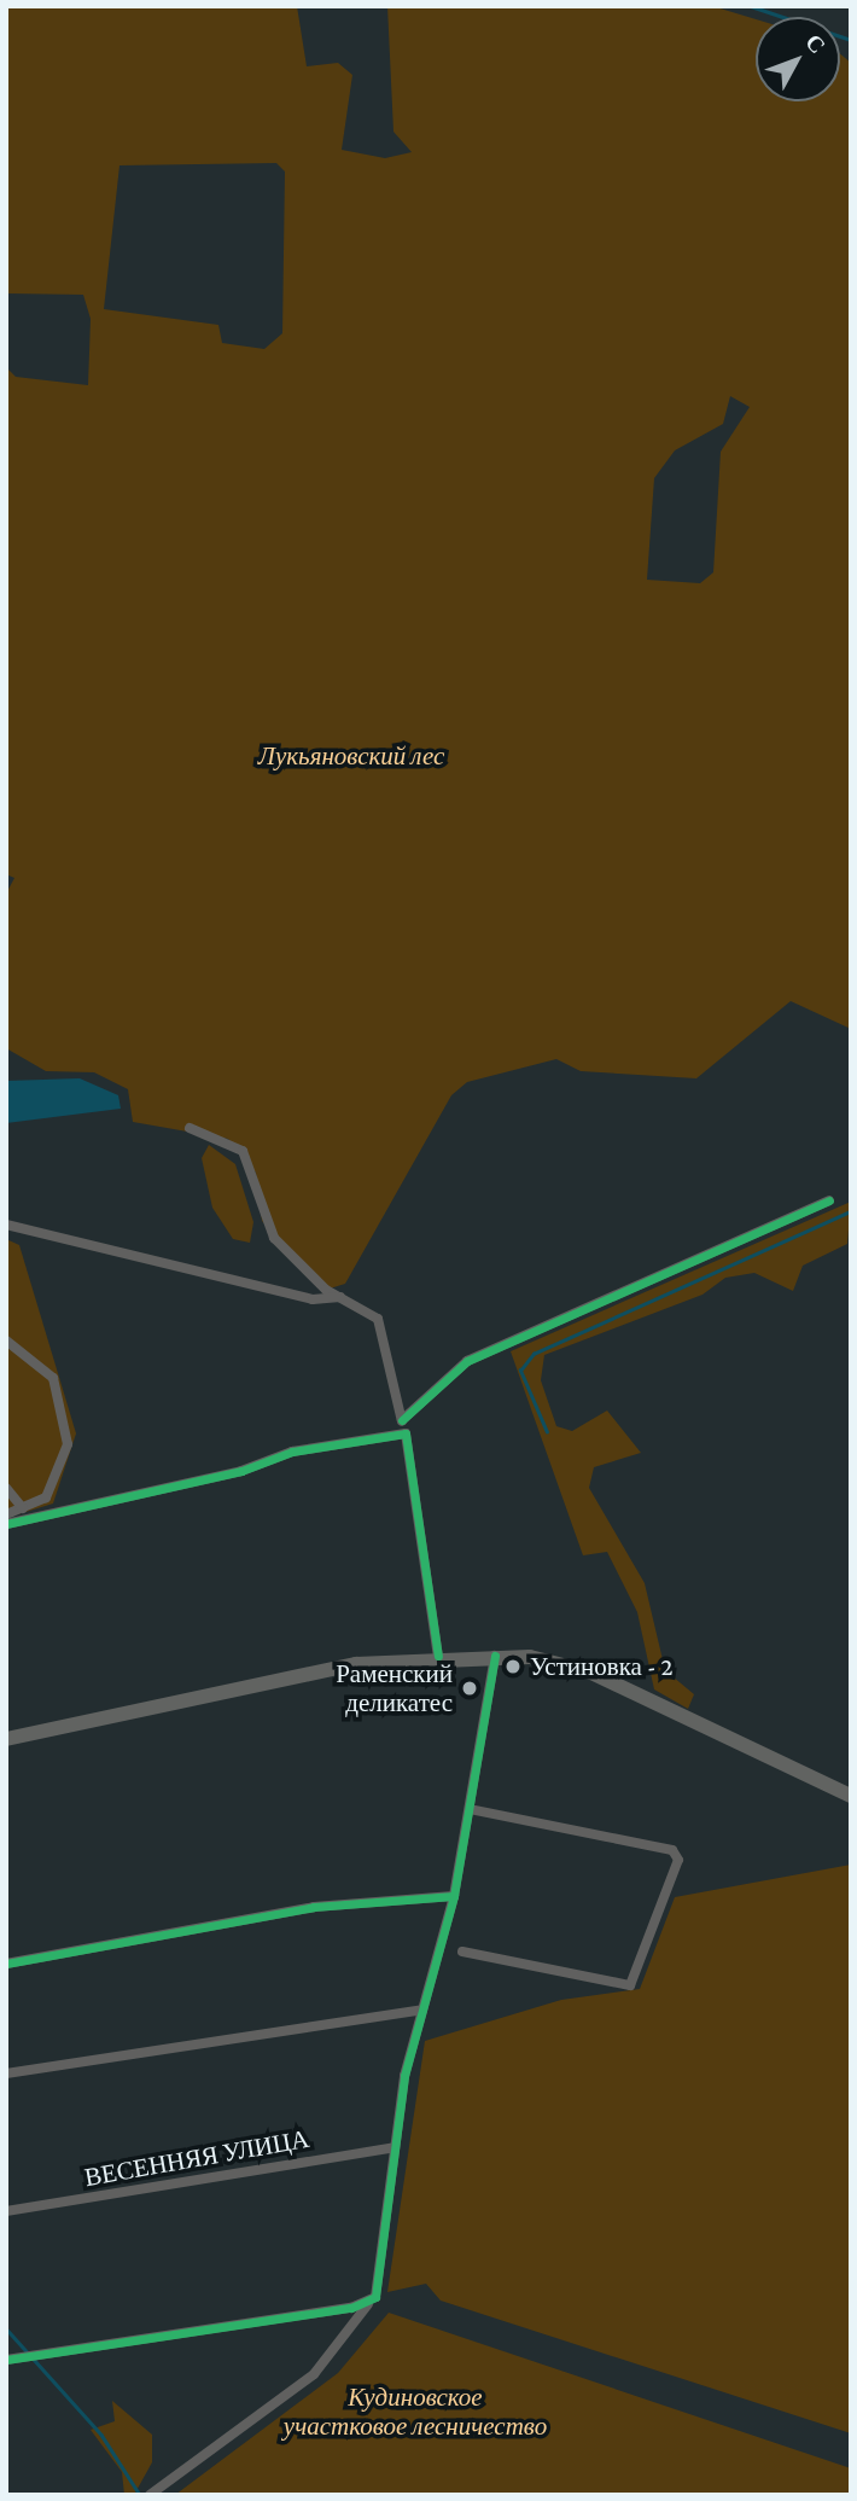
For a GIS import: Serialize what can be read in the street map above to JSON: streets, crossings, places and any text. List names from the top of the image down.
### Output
{
  "streets": {
    "street": ["ВЕСЕННЯЯ УЛИЦА"]
  },
  "parks": ["Лукьяновский лес", "Кудиновское участковое лесничество"],
  "places": ["Устиновка - 2", "Раменский деликатес"],
  "north": "top right"
}
